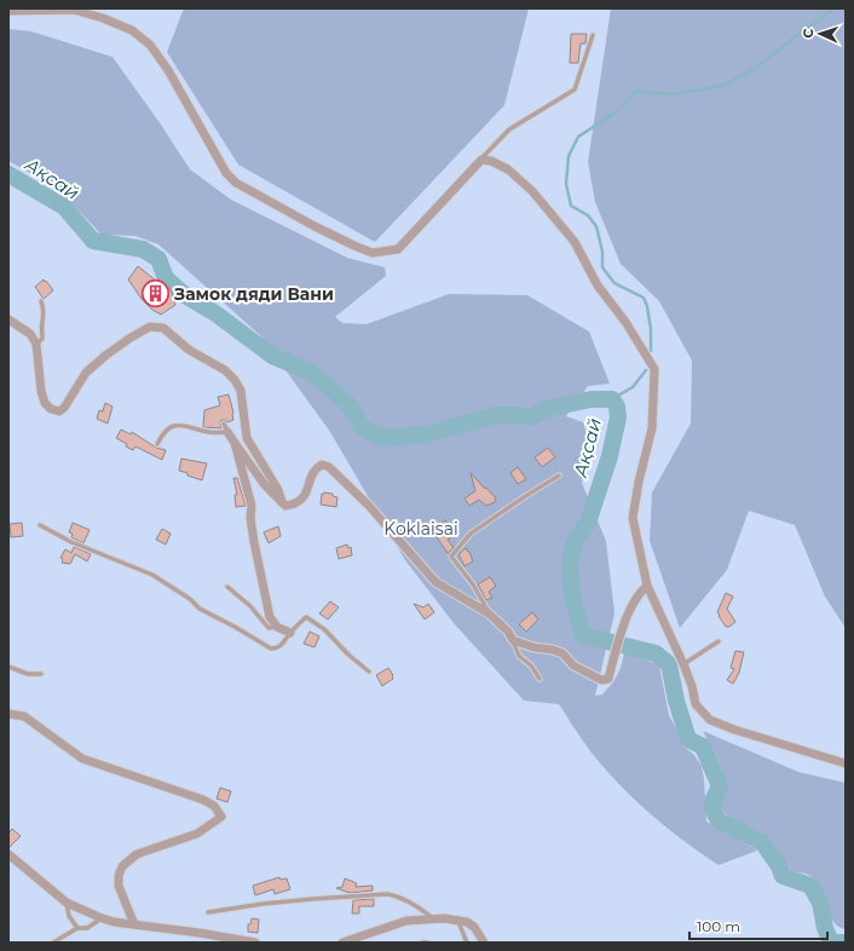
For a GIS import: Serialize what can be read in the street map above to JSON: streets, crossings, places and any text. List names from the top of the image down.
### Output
{
  "water": ["Ақсай"],
  "parks": ["Koklaisai"],
  "places": {
    "building": ["Замок дяди Вани"]
  },
  "scale_bar": "100 m",
  "north": "left"
}
